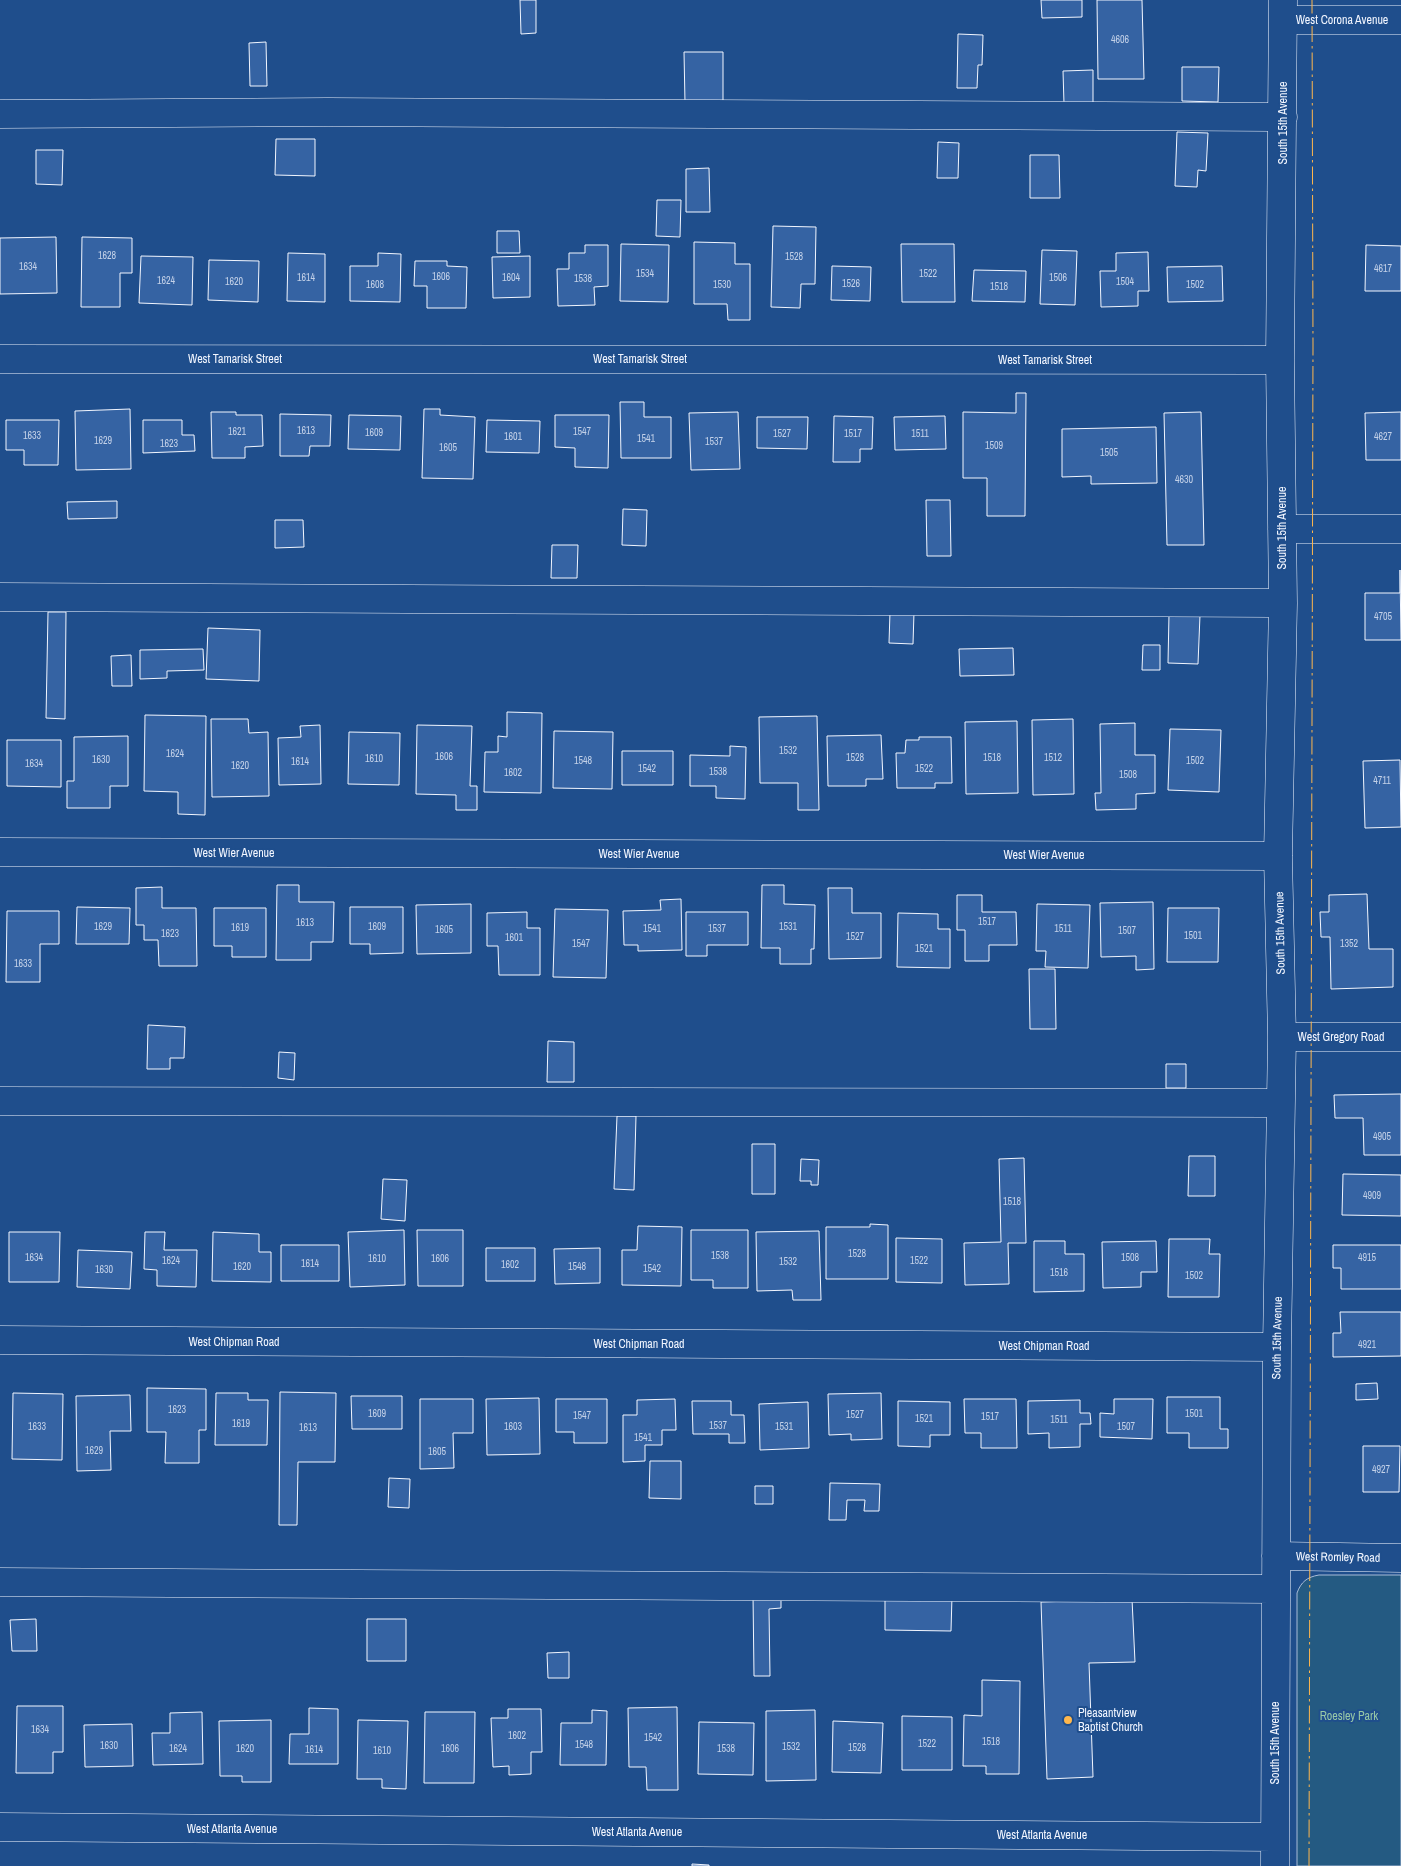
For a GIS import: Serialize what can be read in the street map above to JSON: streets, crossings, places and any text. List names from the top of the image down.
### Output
{
  "streets": {
    "street": [
      "West Corona Avenue",
      "South 15th Avenue",
      "West Tamarisk Street",
      "West Wier Avenue",
      "West Gregory Road",
      "West Chipman Road",
      "West Romley Road",
      "West Atlanta Avenue"
    ]
  },
  "crossings": [
    ["West Corona Avenue", "South 15th Avenue"],
    ["South 15th Avenue", "West Tamarisk Street"],
    ["South 15th Avenue", "West Wier Avenue"],
    ["South 15th Avenue", "West Gregory Road"],
    ["South 15th Avenue", "West Chipman Road"],
    ["South 15th Avenue", "West Romley Road"],
    ["South 15th Avenue", "West Atlanta Avenue"]
  ],
  "parks": ["Roesley Park"],
  "places": ["Pleasantview Baptist Church"],
  "house_numbers": [
    "4606",
    "1628",
    "1528",
    "1634",
    "4617",
    "1534",
    "1522",
    "1606",
    "1614",
    "1604",
    "1506",
    "1538",
    "1624",
    "1620",
    "1504",
    "1526",
    "1608",
    "1530",
    "1502",
    "1518",
    "1613",
    "1621",
    "1547",
    "1609",
    "1527",
    "1517",
    "1511",
    "1633",
    "1601",
    "4627",
    "1541",
    "1629",
    "1537",
    "1623",
    "1509",
    "1605",
    "1505",
    "4630",
    "4705",
    "1532",
    "1624",
    "1606",
    "1528",
    "1518",
    "1512",
    "1610",
    "1630",
    "1548",
    "1502",
    "1614",
    "1634",
    "1620",
    "1542",
    "1522",
    "1538",
    "1602",
    "1508",
    "4711",
    "1517",
    "1613",
    "1629",
    "1609",
    "1531",
    "1619",
    "1541",
    "1537",
    "1511",
    "1605",
    "1507",
    "1623",
    "1501",
    "1527",
    "1601",
    "1547",
    "1352",
    "1521",
    "1633",
    "4905",
    "4909",
    "1518",
    "1528",
    "1538",
    "1634",
    "1508",
    "4915",
    "1610",
    "1606",
    "1624",
    "1522",
    "1532",
    "1614",
    "1602",
    "1620",
    "1548",
    "1542",
    "1630",
    "1516",
    "1502",
    "4921",
    "1623",
    "1609",
    "1501",
    "1527",
    "1547",
    "1517",
    "1521",
    "1511",
    "1619",
    "1537",
    "1633",
    "1603",
    "1531",
    "1507",
    "1613",
    "1541",
    "1629",
    "1605",
    "4927",
    "1634",
    "1602",
    "1542",
    "1518",
    "1522",
    "1548",
    "1630",
    "1532",
    "1528",
    "1624",
    "1620",
    "1606",
    "1538",
    "1614",
    "1610"
  ]
}
